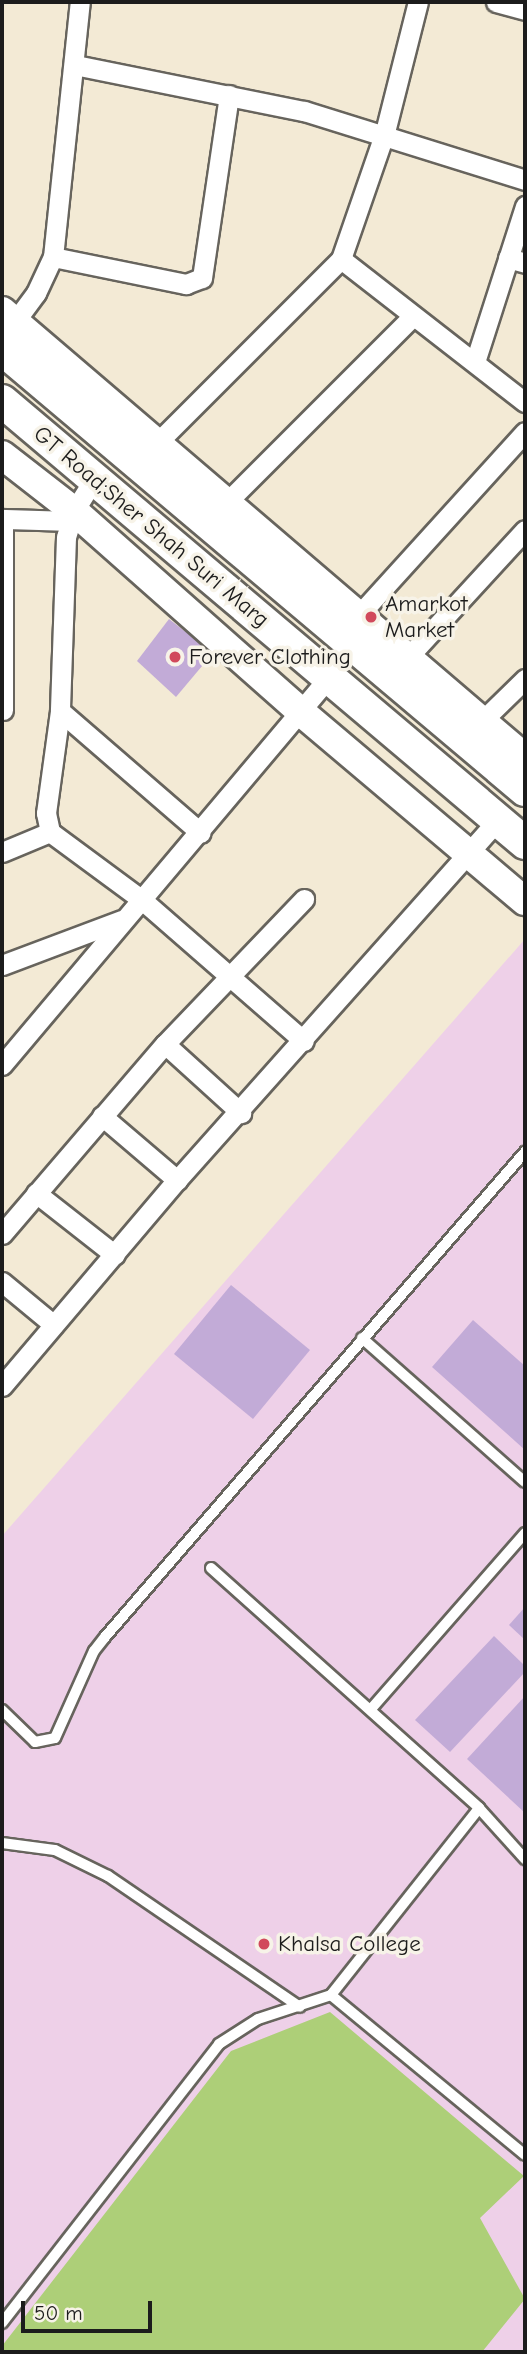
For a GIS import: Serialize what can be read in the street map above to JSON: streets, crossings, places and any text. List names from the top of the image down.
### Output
{
  "streets": {
    "main road": ["GT Road;Sher Shah Suri Marg"]
  },
  "places": ["Amarkot Market", "Forever Clothing", "Khalsa College"],
  "scale_bar": "50 m"
}
